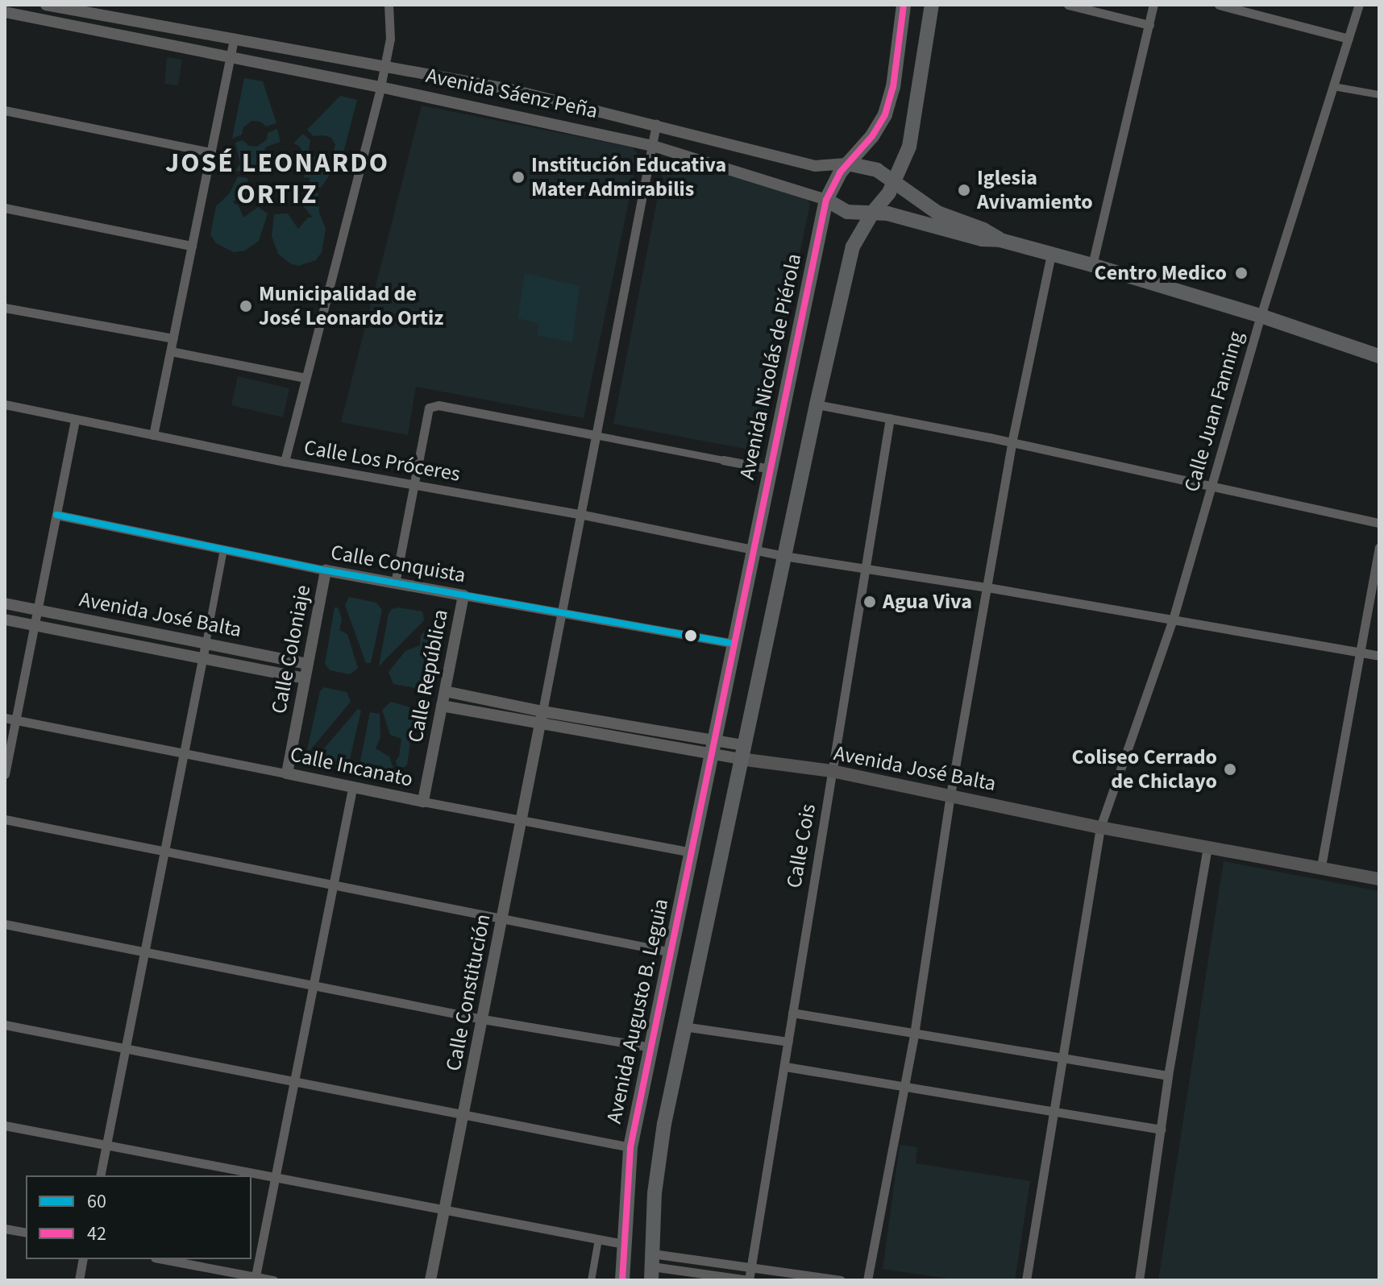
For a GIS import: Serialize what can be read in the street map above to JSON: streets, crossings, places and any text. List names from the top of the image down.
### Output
{
  "streets": {
    "main road": [
      "Avenida Sáenz Peña",
      "Avenida Nicolás de Piérola",
      "Avenida José Balta",
      "Avenida Augusto B. Leguia"
    ],
    "street": [
      "Calle Juan Fanning",
      "Calle Los Próceres",
      "Calle Conquista",
      "Calle Coloniaje",
      "Calle República",
      "Calle Incanato",
      "Calle Cois",
      "Calle Constitución"
    ]
  },
  "crossings": [
    ["Avenida Sáenz Peña", "Avenida Nicolás de Piérola"],
    ["Avenida Sáenz Peña", "Calle Juan Fanning"],
    ["Avenida Nicolás de Piérola", "Calle Los Próceres"],
    ["Avenida Nicolás de Piérola", "Calle Conquista"],
    ["Avenida Nicolás de Piérola", "Avenida José Balta"],
    ["Avenida Nicolás de Piérola", "Avenida Augusto B. Leguia"],
    ["Calle Juan Fanning", "Calle Los Próceres"],
    ["Calle Juan Fanning", "Avenida José Balta"],
    ["Calle Los Próceres", "Calle Cois"],
    ["Calle Conquista", "Calle Coloniaje"],
    ["Calle Conquista", "Calle República"],
    ["Avenida José Balta", "Calle Coloniaje"],
    ["Avenida José Balta", "Calle República"],
    ["Avenida José Balta", "Calle Cois"],
    ["Avenida José Balta", "Calle Constitución"],
    ["Avenida José Balta", "Avenida Augusto B. Leguia"],
    ["Calle Coloniaje", "Calle Incanato"],
    ["Calle República", "Calle Incanato"],
    ["Calle Incanato", "Calle Constitución"],
    ["Calle Incanato", "Avenida Augusto B. Leguia"]
  ],
  "districts": ["JOSÉ LEONARDO ORTIZ"],
  "places": [
    "Institución Educativa Mater Admirabilis",
    "Iglesia Avivamiento",
    "Centro Medico",
    "Municipalidad de José Leonardo Ortiz",
    "Agua Viva",
    "Coliseo Cerrado de Chiclayo"
  ],
  "lines": ["transit line 42", "transit line 60"],
  "legend": ["60", "42"]
}
